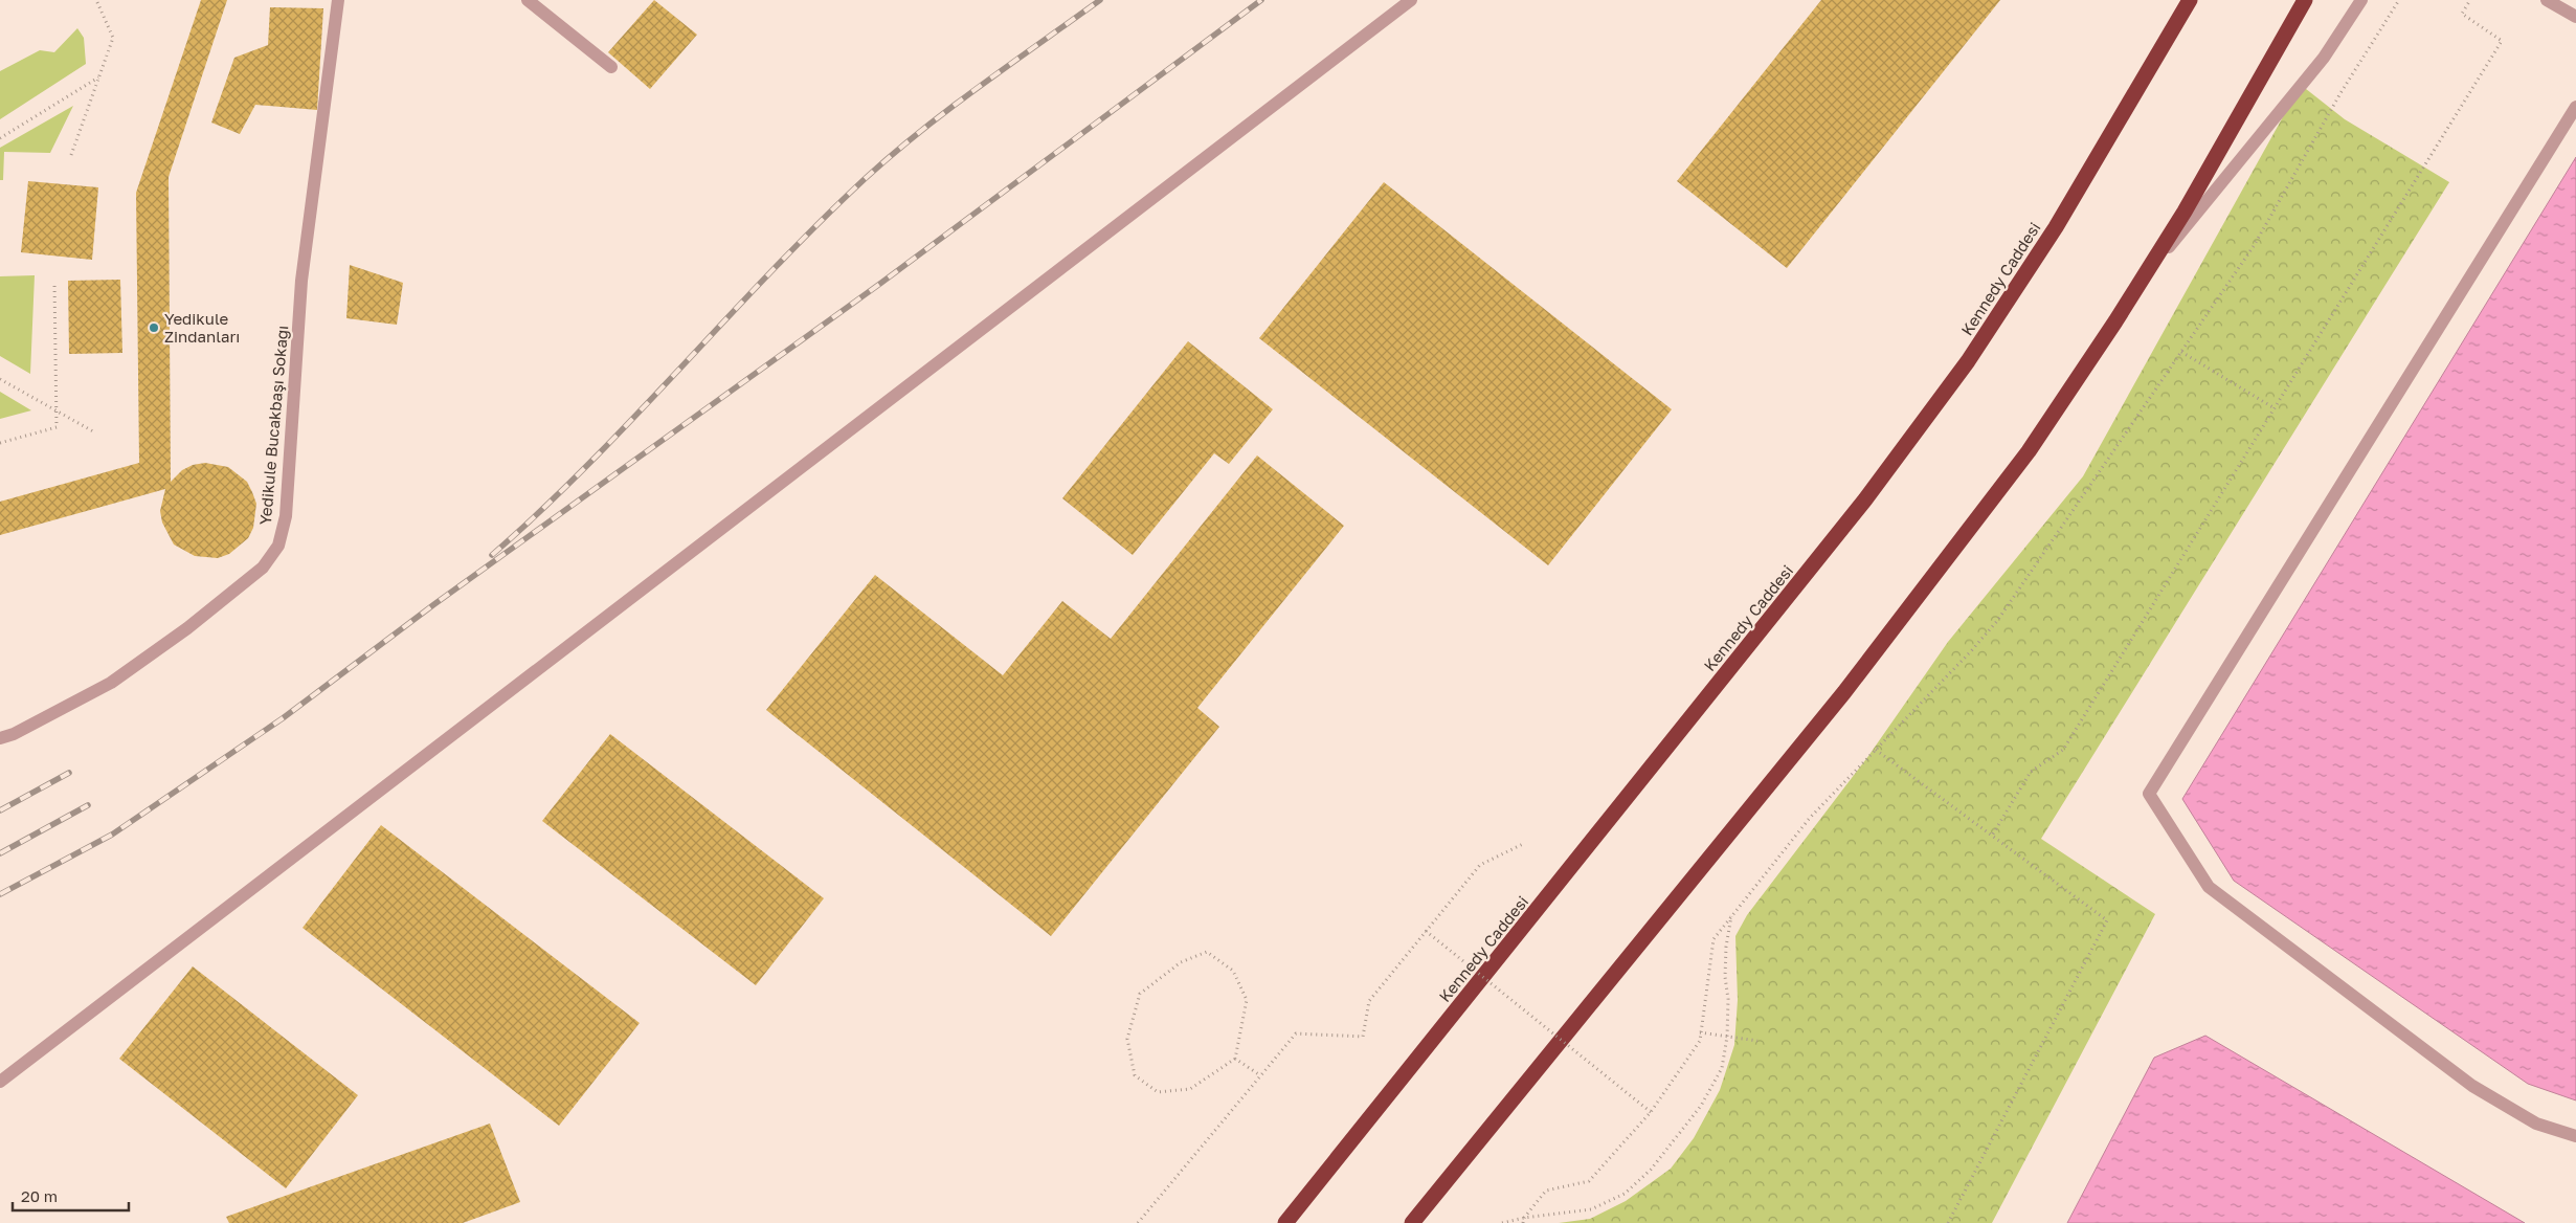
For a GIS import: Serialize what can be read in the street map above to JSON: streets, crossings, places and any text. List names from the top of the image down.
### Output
{
  "streets": {
    "highway": ["Kennedy Caddesi"],
    "street": ["Yedikule Bucakbaşı Sokağı"]
  },
  "places": ["Yedikule Zindanları"],
  "scale_bar": "20 m"
}
